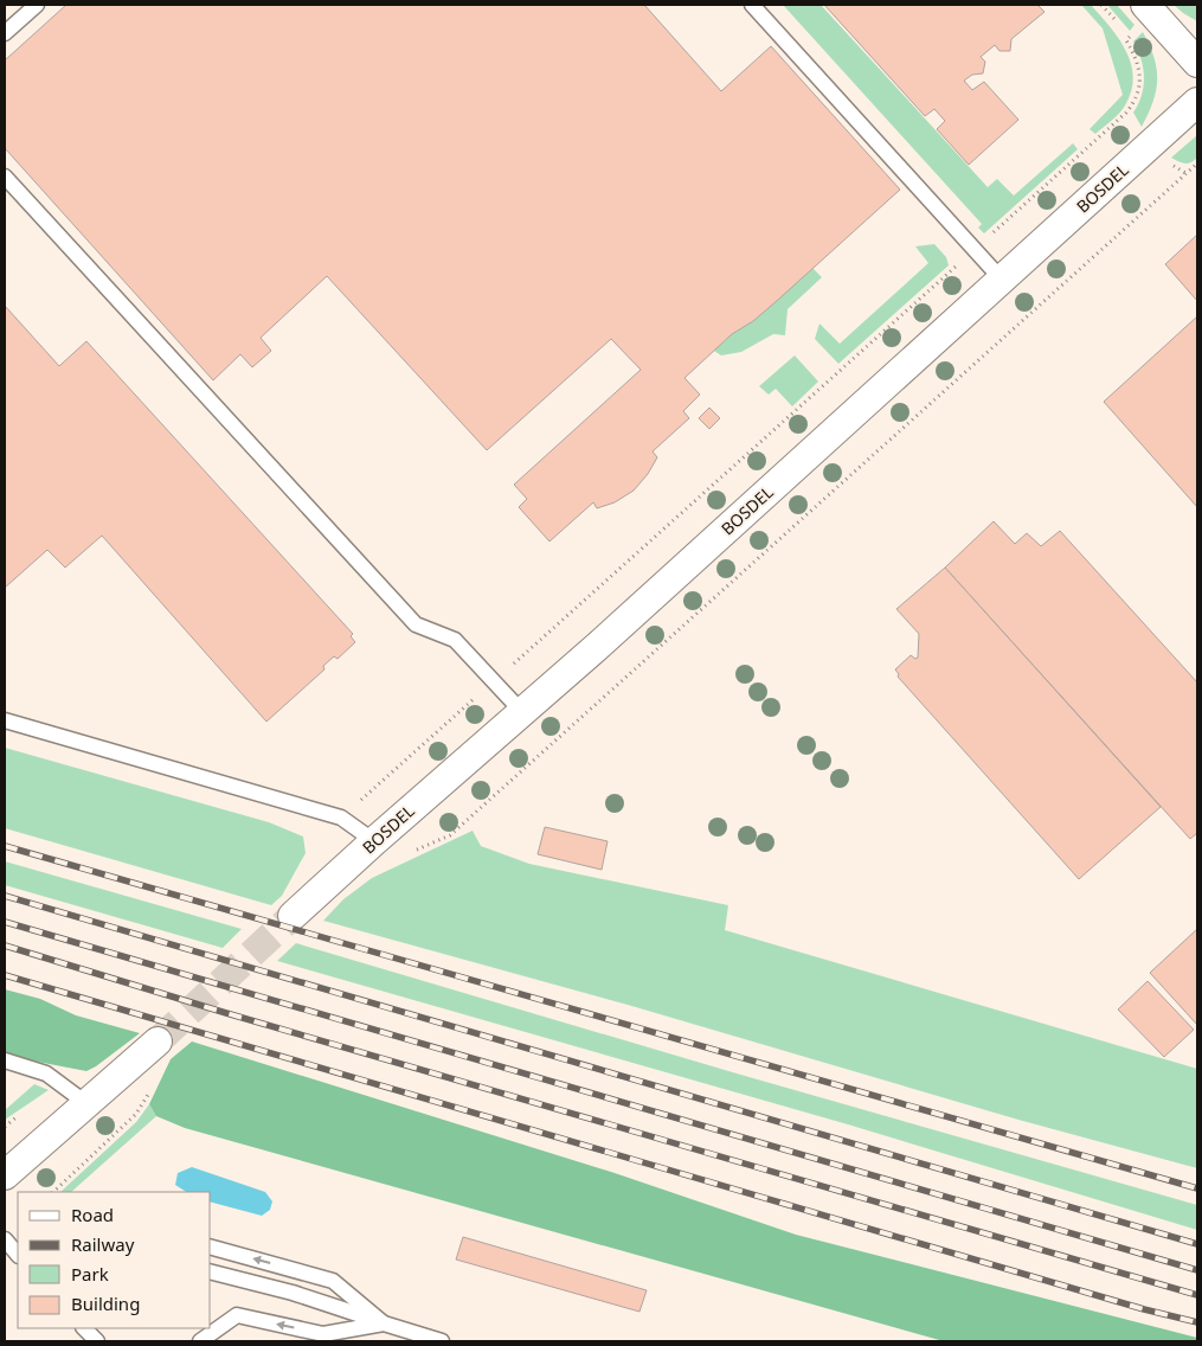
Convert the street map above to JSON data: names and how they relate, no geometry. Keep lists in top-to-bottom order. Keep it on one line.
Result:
{"streets":{"street":["BOSDEL"]},"legend":["Road","Railway","Park","Building"]}
